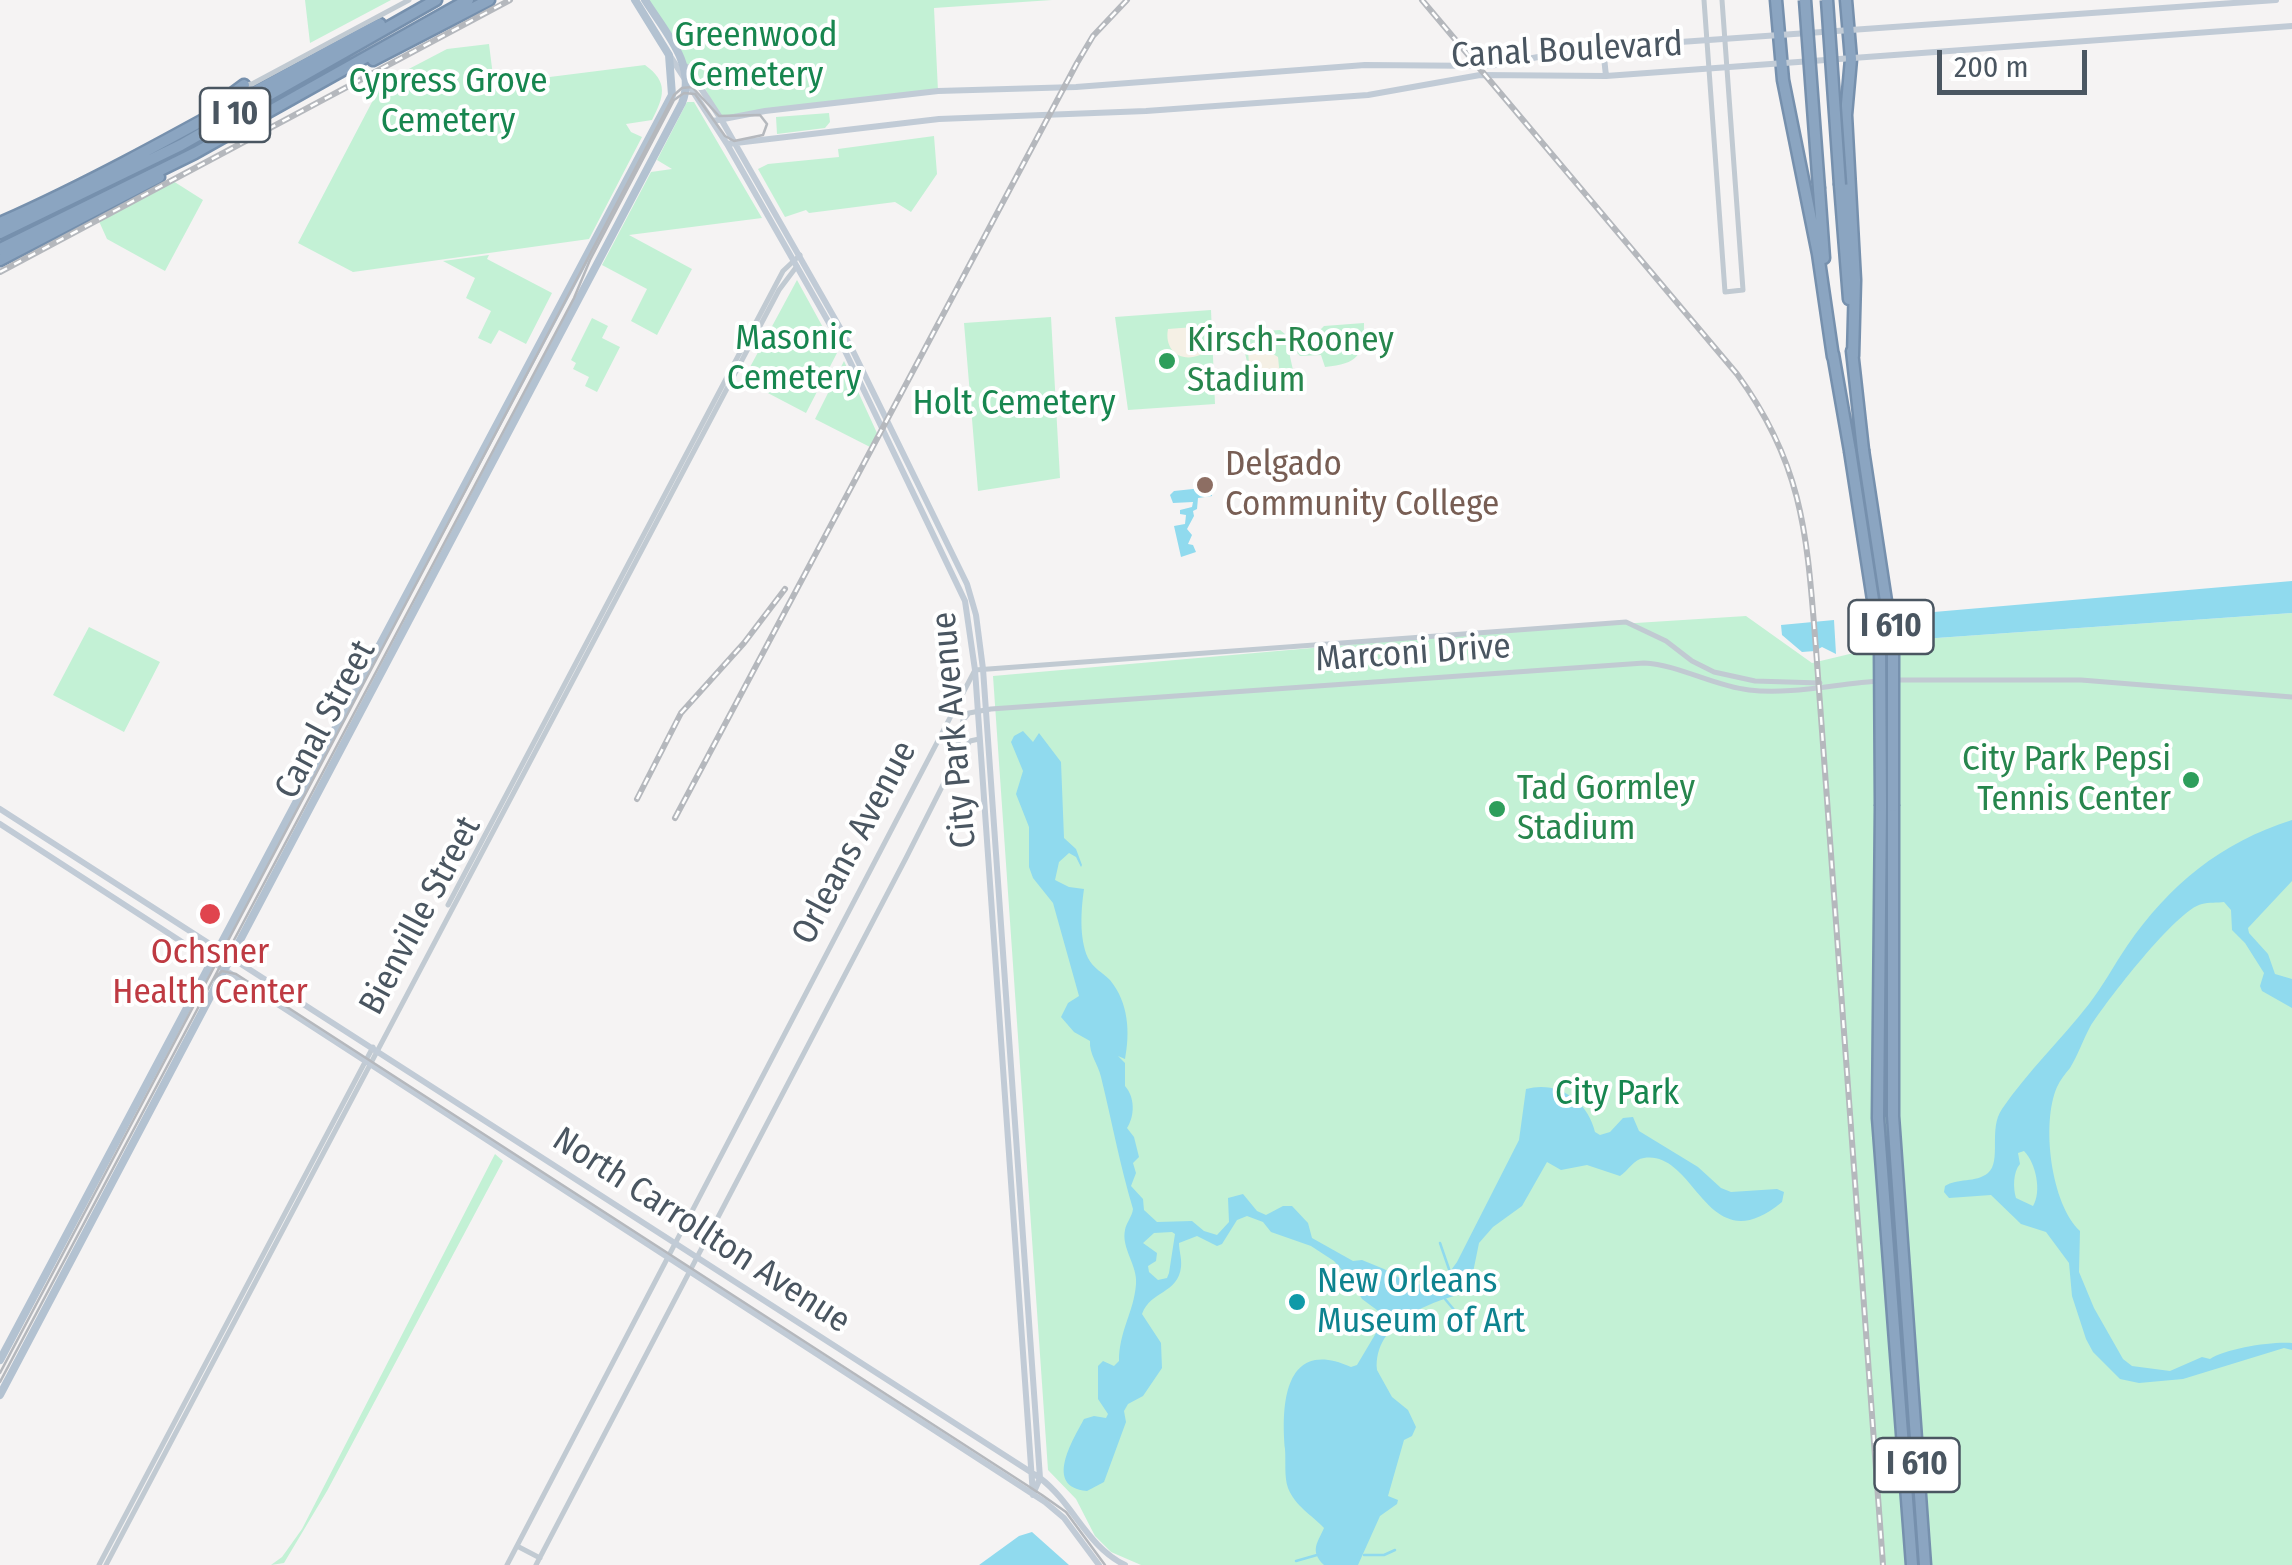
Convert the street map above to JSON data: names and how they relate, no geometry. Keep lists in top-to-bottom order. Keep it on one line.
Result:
{"streets":{"highway":["I 10","I 610"],"main road":["Canal Boulevard","Canal Street","City Park Avenue","North Carrollton Avenue"],"street":["Marconi Drive","Orleans Avenue","Bienville Street"]},"crossings":[["Canal Boulevard","City Park Avenue"],["Marconi Drive","City Park Avenue"],["Marconi Drive","Orleans Avenue"],["Canal Street","City Park Avenue"],["Canal Street","North Carrollton Avenue"],["City Park Avenue","Orleans Avenue"],["City Park Avenue","Bienville Street"],["City Park Avenue","North Carrollton Avenue"],["Orleans Avenue","North Carrollton Avenue"],["Bienville Street","North Carrollton Avenue"]],"parks":["Greenwood Cemetery","Cypress Grove Cemetery","Masonic Cemetery","Holt Cemetery","City Park"],"places":["Kirsch-Rooney Stadium","Delgado Community College","City Park Pepsi Tennis Center","Tad Gormley Stadium","Ochsner Health Center","New Orleans Museum of Art"],"scale_bar":"200 m"}
